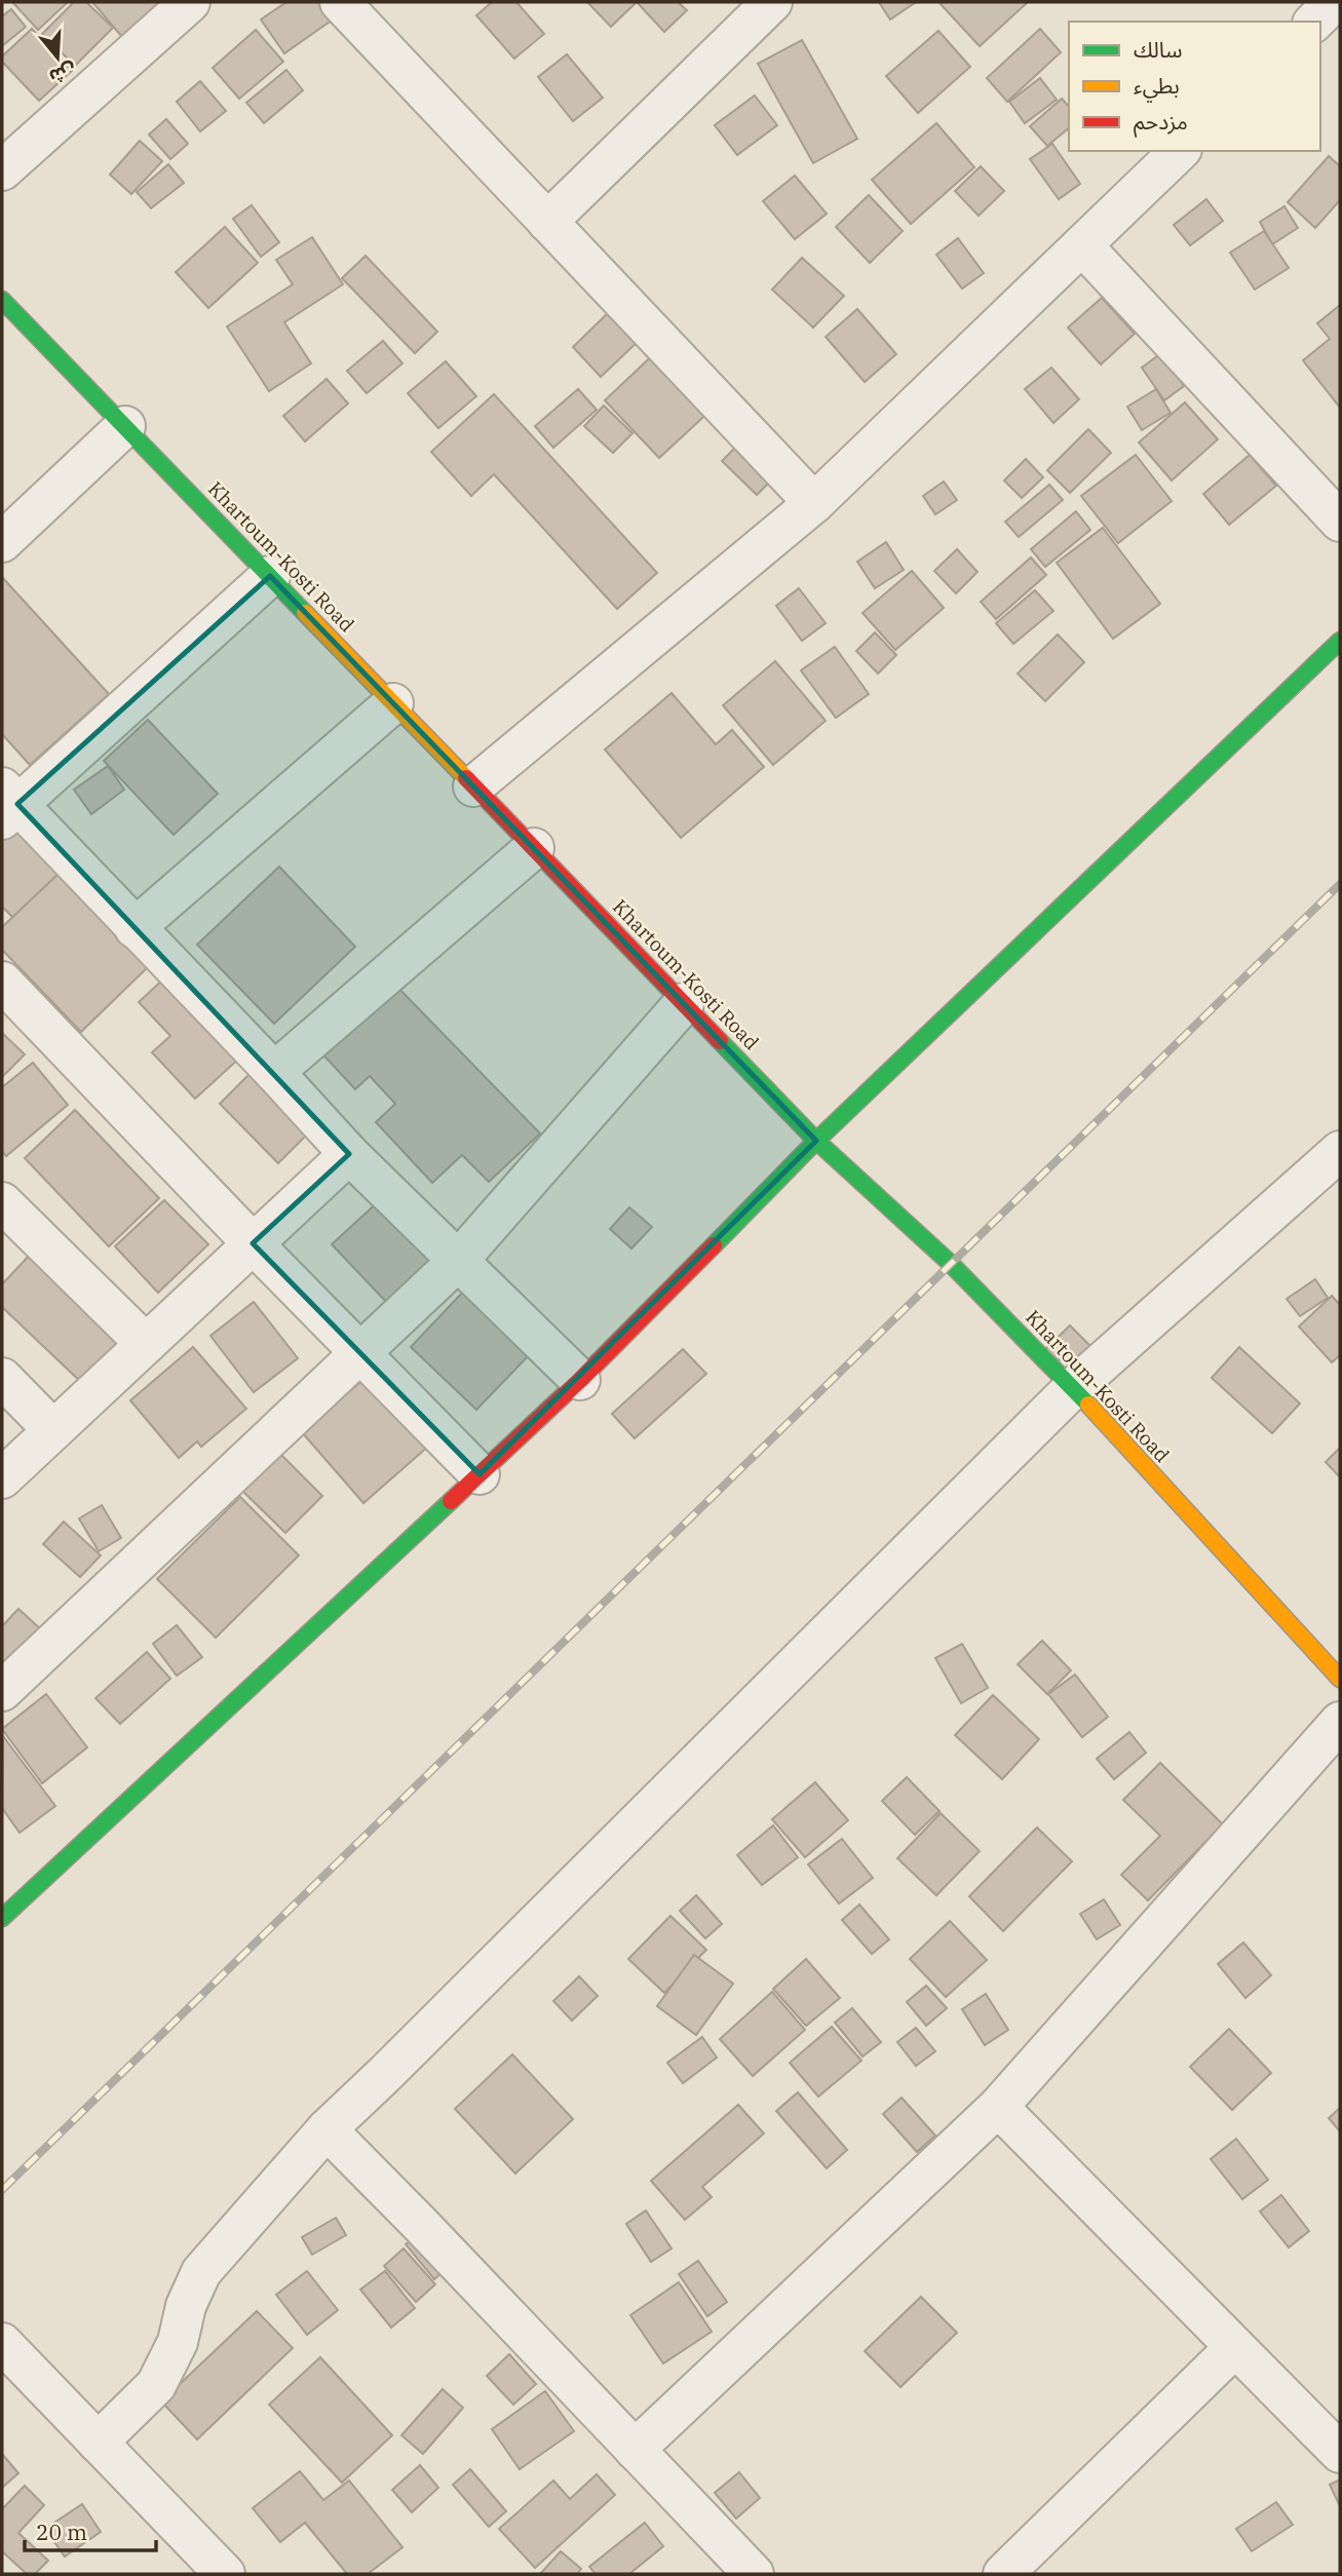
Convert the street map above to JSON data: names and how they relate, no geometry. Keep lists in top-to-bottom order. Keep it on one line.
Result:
{"streets":{"main road":["Khartoum-Kosti Road"]},"legend":["سالك","بطيء","مزدحم"],"scale_bar":"20 m","north":"bottom"}
